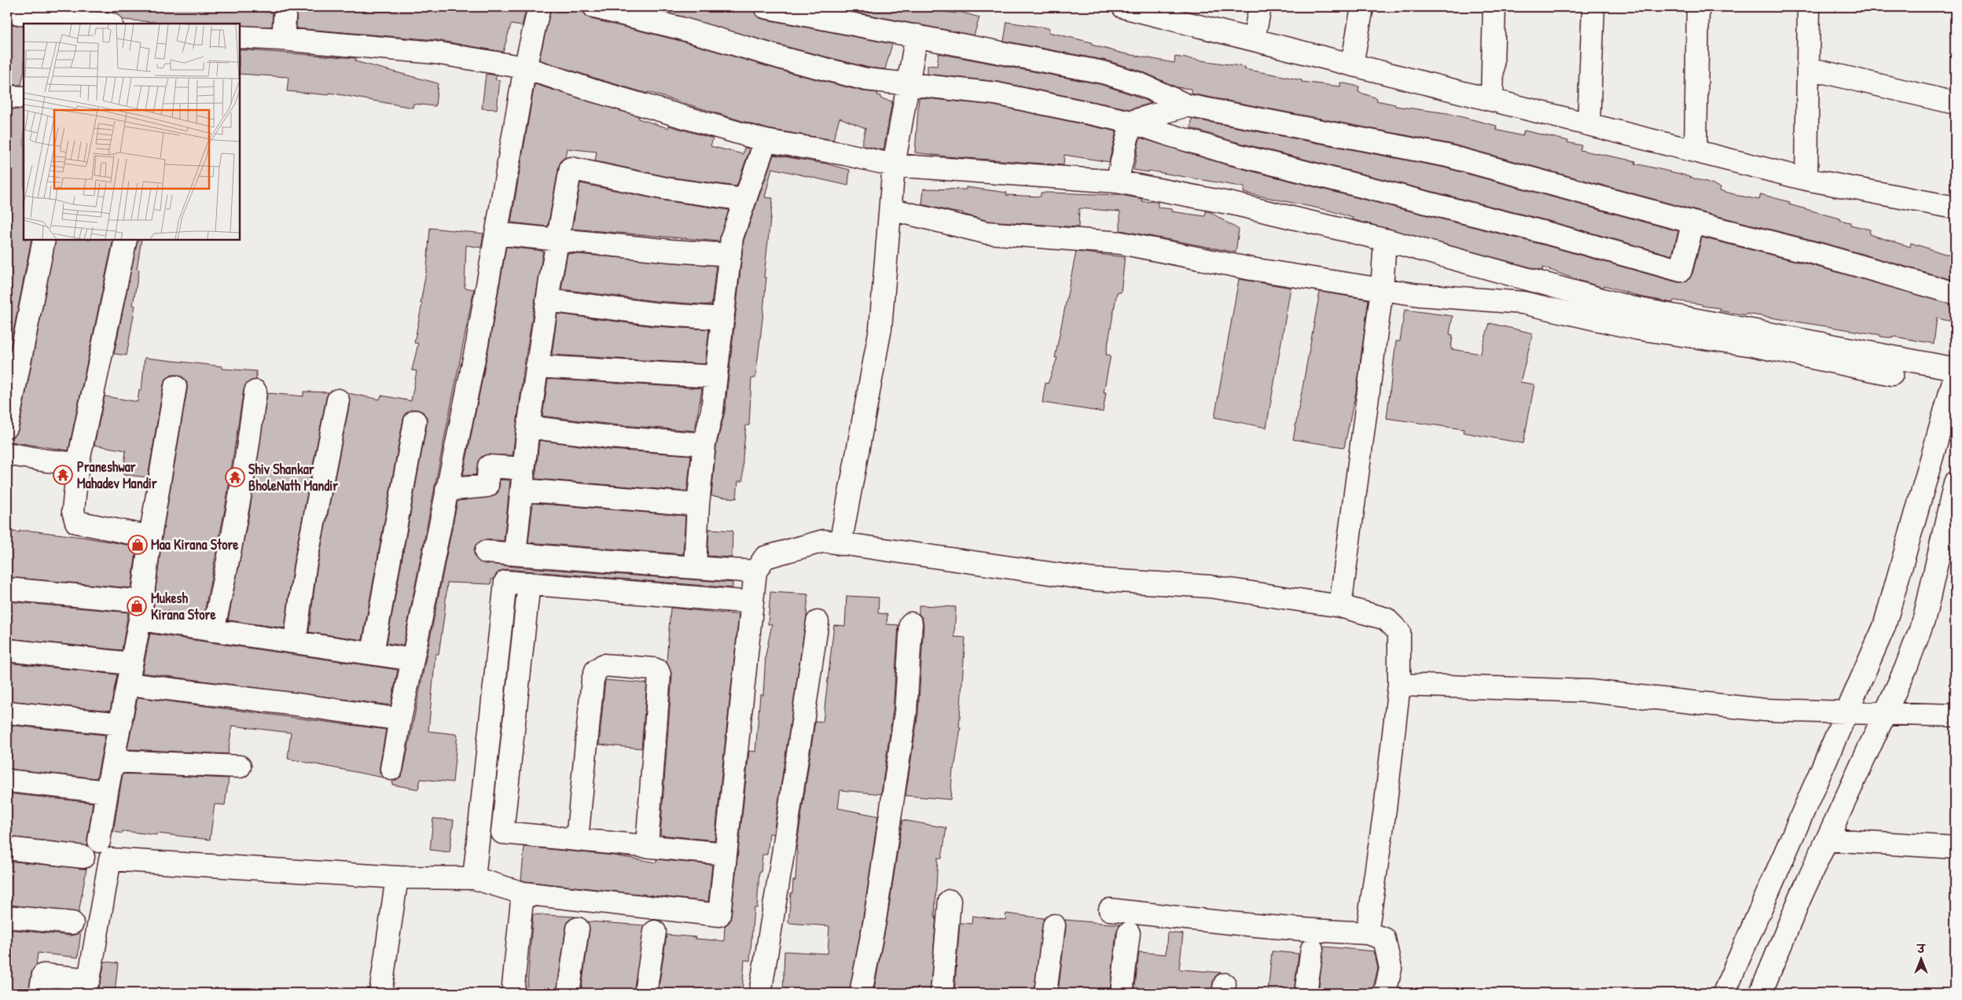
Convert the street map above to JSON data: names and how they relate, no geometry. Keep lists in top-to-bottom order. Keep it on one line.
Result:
{"places":{"temple":["Praneshwar Mahadev Mandir","Shiv Shankar BholeNath Mandir"],"shop":["Maa Kirana Store","Mukesh Kirana Store"]},"north":"top"}
